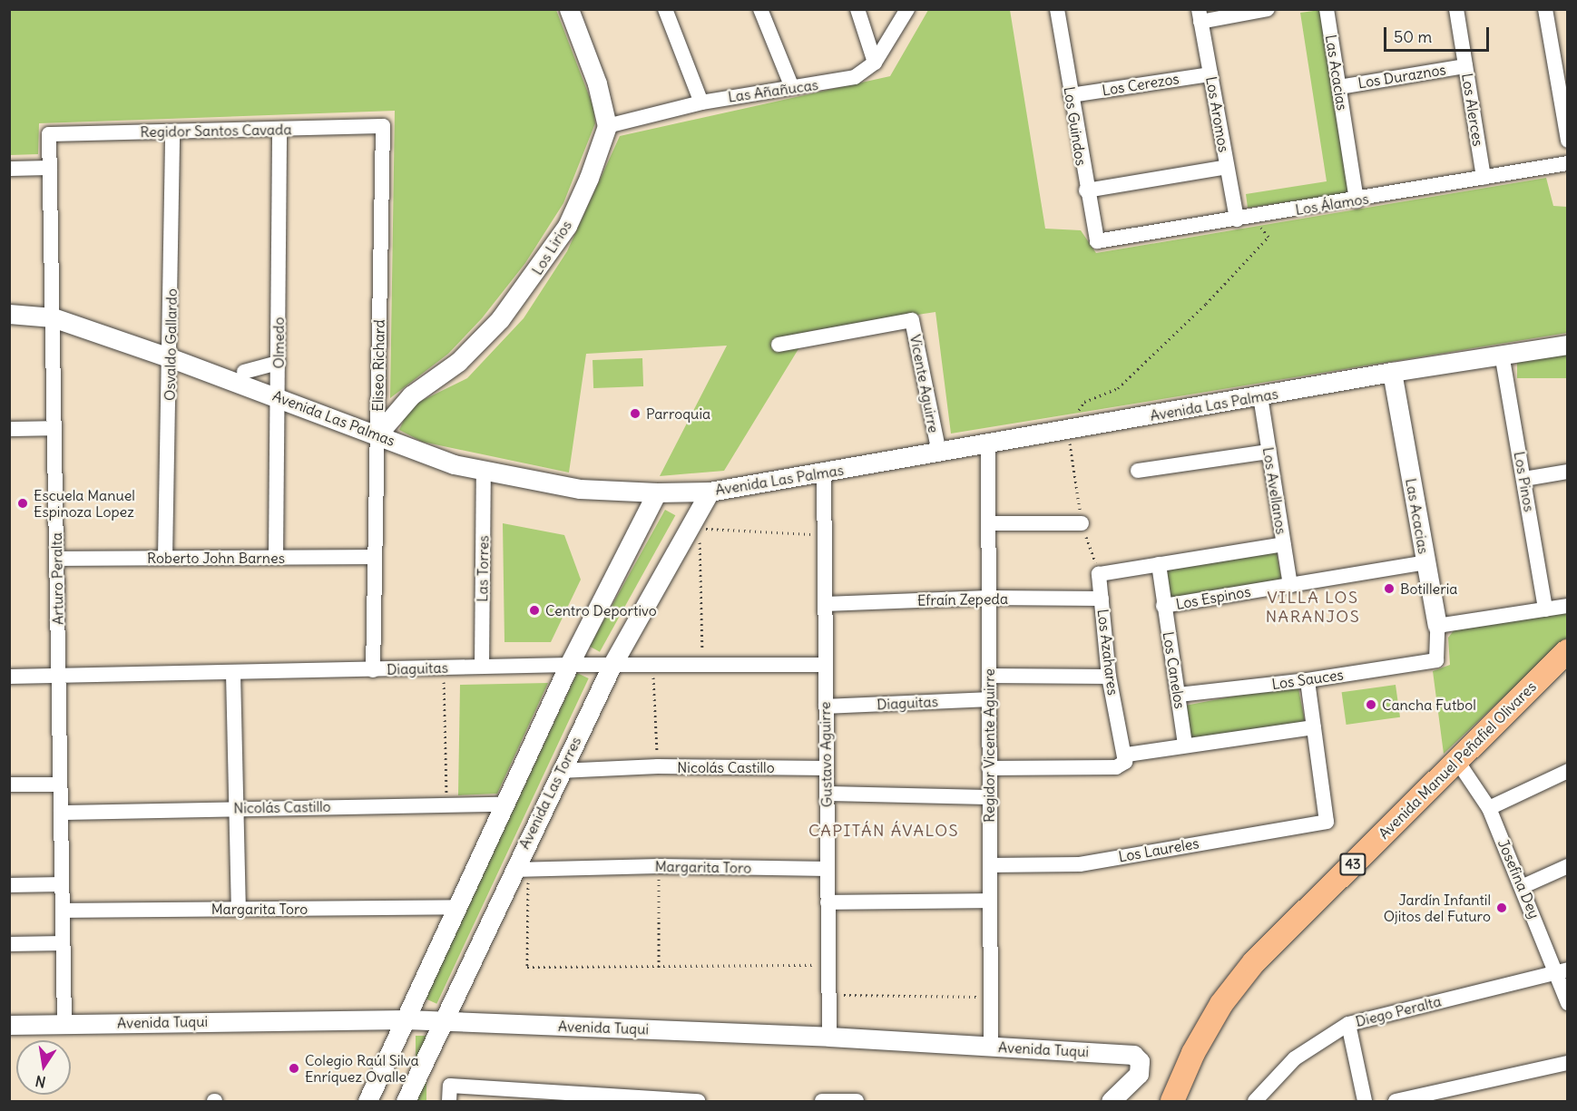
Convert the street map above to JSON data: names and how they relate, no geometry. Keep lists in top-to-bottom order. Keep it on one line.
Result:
{"streets":{"main road":["Avenida Manuel Peñafiel Olivares","43"],"street":["Las Acacias","Los Duraznos","Los Cerezos","Las Añañucas","Los Alerces","Los Aromos","Los Guindos","Regidor Santos Cavada","Los Álamos","Los Lirios","Olmedo","Osvaldo Gallardo","Eliseo Richard","Vicente Aguirre","Avenida Las Palmas","Los Pinos","Los Avellanos","Roberto John Barnes","Las Torres","Arturo Peralta","Los Espinos","Efraín Zepeda","Los Azahares","Diaguitas","Los Canelos","Los Sauces","Regidor Vicente Aguirre","Gustavo Aguirre","Nicolás Castillo","Avenida Las Torres","Los Laureles","Margarita Toro","Josefina Dey","Diego Peralta","Avenida Tuqui"]},"crossings":[["Las Acacias","Los Duraznos"],["Las Acacias","Los Álamos"],["Las Acacias","Avenida Las Palmas"],["Las Acacias","Los Espinos"],["Las Acacias","Los Sauces"],["Los Duraznos","Los Alerces"],["Los Cerezos","Los Aromos"],["Los Cerezos","Los Guindos"],["Las Añañucas","Los Lirios"],["Los Alerces","Los Álamos"],["Los Aromos","Los Álamos"],["Los Guindos","Los Álamos"],["Regidor Santos Cavada","Olmedo"],["Regidor Santos Cavada","Osvaldo Gallardo"],["Regidor Santos Cavada","Eliseo Richard"],["Regidor Santos Cavada","Arturo Peralta"],["Los Lirios","Eliseo Richard"],["Los Lirios","Avenida Las Palmas"],["Olmedo","Avenida Las Palmas"],["Olmedo","Roberto John Barnes"],["Osvaldo Gallardo","Avenida Las Palmas"],["Osvaldo Gallardo","Roberto John Barnes"],["Eliseo Richard","Avenida Las Palmas"],["Eliseo Richard","Roberto John Barnes"],["Eliseo Richard","Diaguitas"],["Vicente Aguirre","Avenida Las Palmas"],["Avenida Las Palmas","Los Pinos"],["Avenida Las Palmas","Los Avellanos"],["Avenida Las Palmas","Las Torres"],["Avenida Las Palmas","Arturo Peralta"],["Avenida Las Palmas","Regidor Vicente Aguirre"],["Avenida Las Palmas","Gustavo Aguirre"],["Avenida Las Palmas","Avenida Las Torres"],["Los Avellanos","Los Espinos"],["Roberto John Barnes","Arturo Peralta"],["Las Torres","Diaguitas"],["Arturo Peralta","Diaguitas"],["Arturo Peralta","Nicolás Castillo"],["Arturo Peralta","Margarita Toro"],["Arturo Peralta","Avenida Tuqui"],["Los Espinos","Los Canelos"],["Efraín Zepeda","Los Azahares"],["Efraín Zepeda","Regidor Vicente Aguirre"],["Efraín Zepeda","Gustavo Aguirre"],["Diaguitas","Regidor Vicente Aguirre"],["Diaguitas","Gustavo Aguirre"],["Diaguitas","Avenida Las Torres"],["Los Canelos","Los Sauces"],["Regidor Vicente Aguirre","Los Laureles"],["Regidor Vicente Aguirre","Avenida Tuqui"],["Gustavo Aguirre","Nicolás Castillo"],["Gustavo Aguirre","Margarita Toro"],["Gustavo Aguirre","Avenida Tuqui"],["Avenida Manuel Peñafiel Olivares","Josefina Dey"],["Nicolás Castillo","Avenida Las Torres"],["Avenida Las Torres","Margarita Toro"],["Avenida Las Torres","Avenida Tuqui"],["Josefina Dey","Diego Peralta"]],"districts":["VILLA LOS NARANJOS","CAPITÁN ÁVALOS"],"places":["Parroquia","Escuela Manuel Espinoza Lopez","Botilleria","Centro Deportivo","Cancha Futbol","Jardín Infantil Ojitos del Futuro","Colegio Raúl Silva Enríquez Ovalle"],"scale_bar":"50 m","north":"bottom"}
